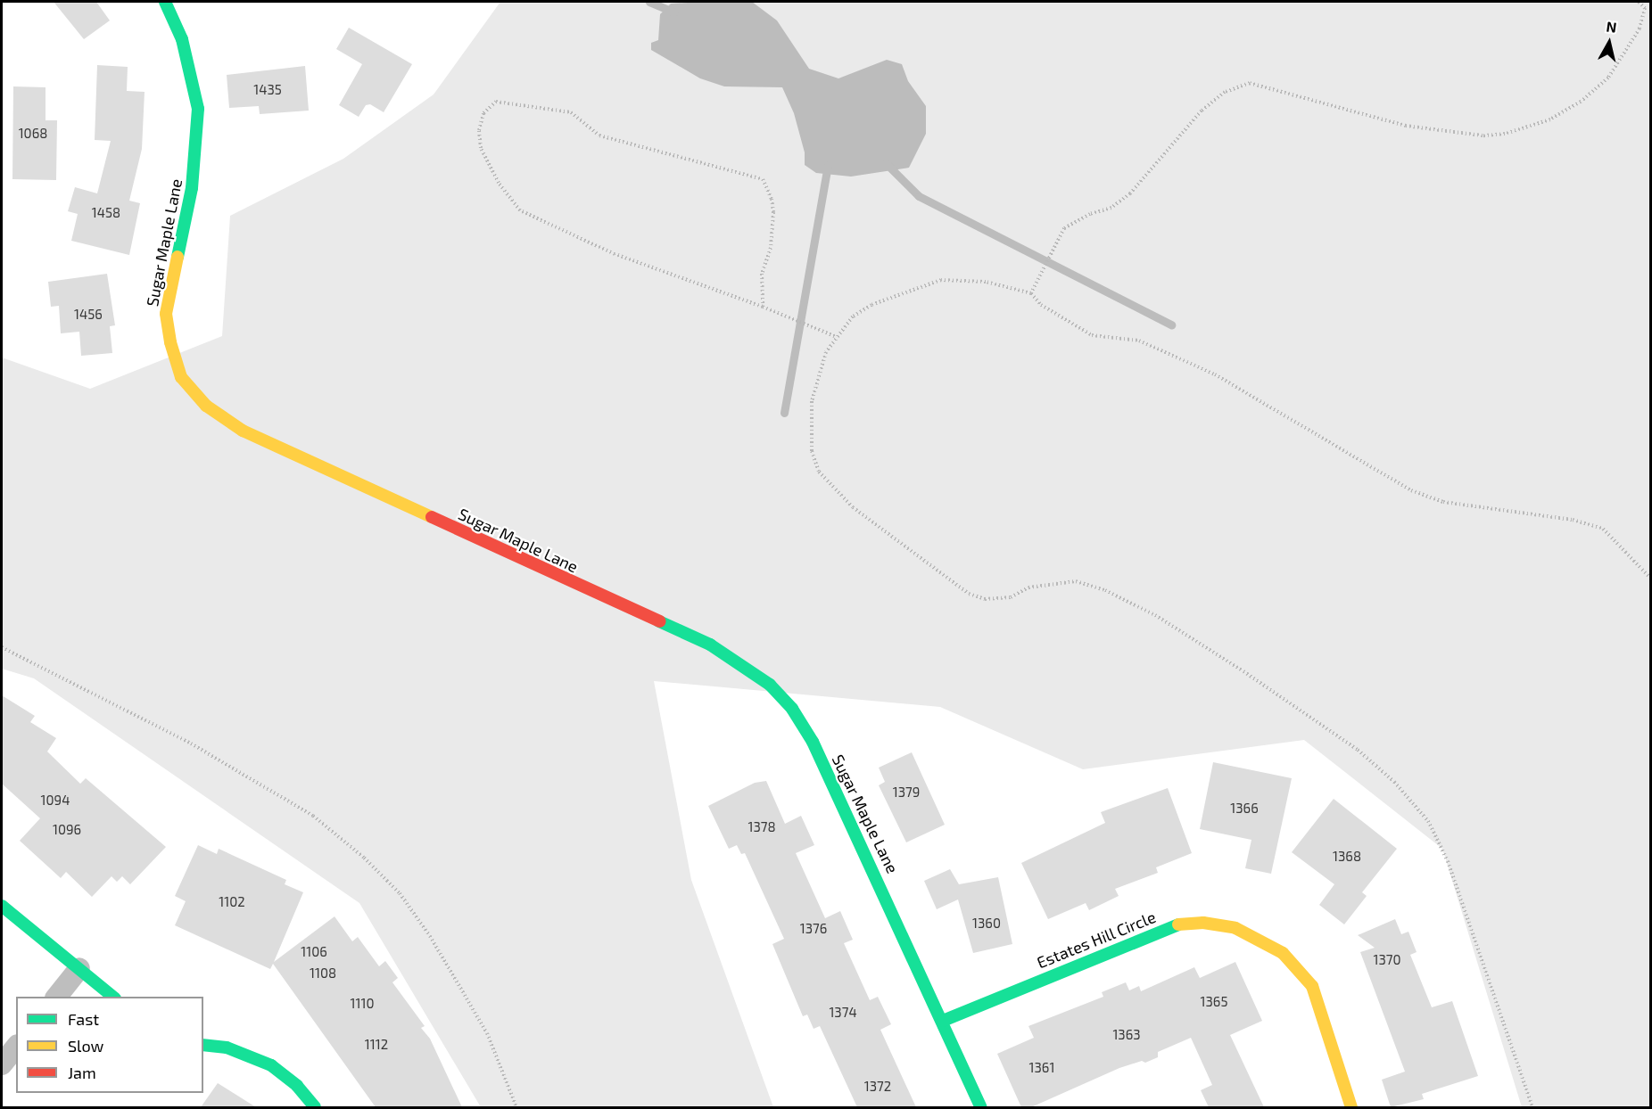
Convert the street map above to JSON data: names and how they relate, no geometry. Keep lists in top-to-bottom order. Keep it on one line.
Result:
{"streets":{"street":["Sugar Maple Lane","Estates Hill Circle"]},"crossings":[["Sugar Maple Lane","Estates Hill Circle"]],"house_numbers":["1435","1068","1458","1456","1379","1094","1366","1378","1096","1368","1102","1360","1376","1106","1370","1108","1365","1110","1374","1363","1112","1361","1372"],"legend":["Fast","Slow","Jam"],"north":"top"}
